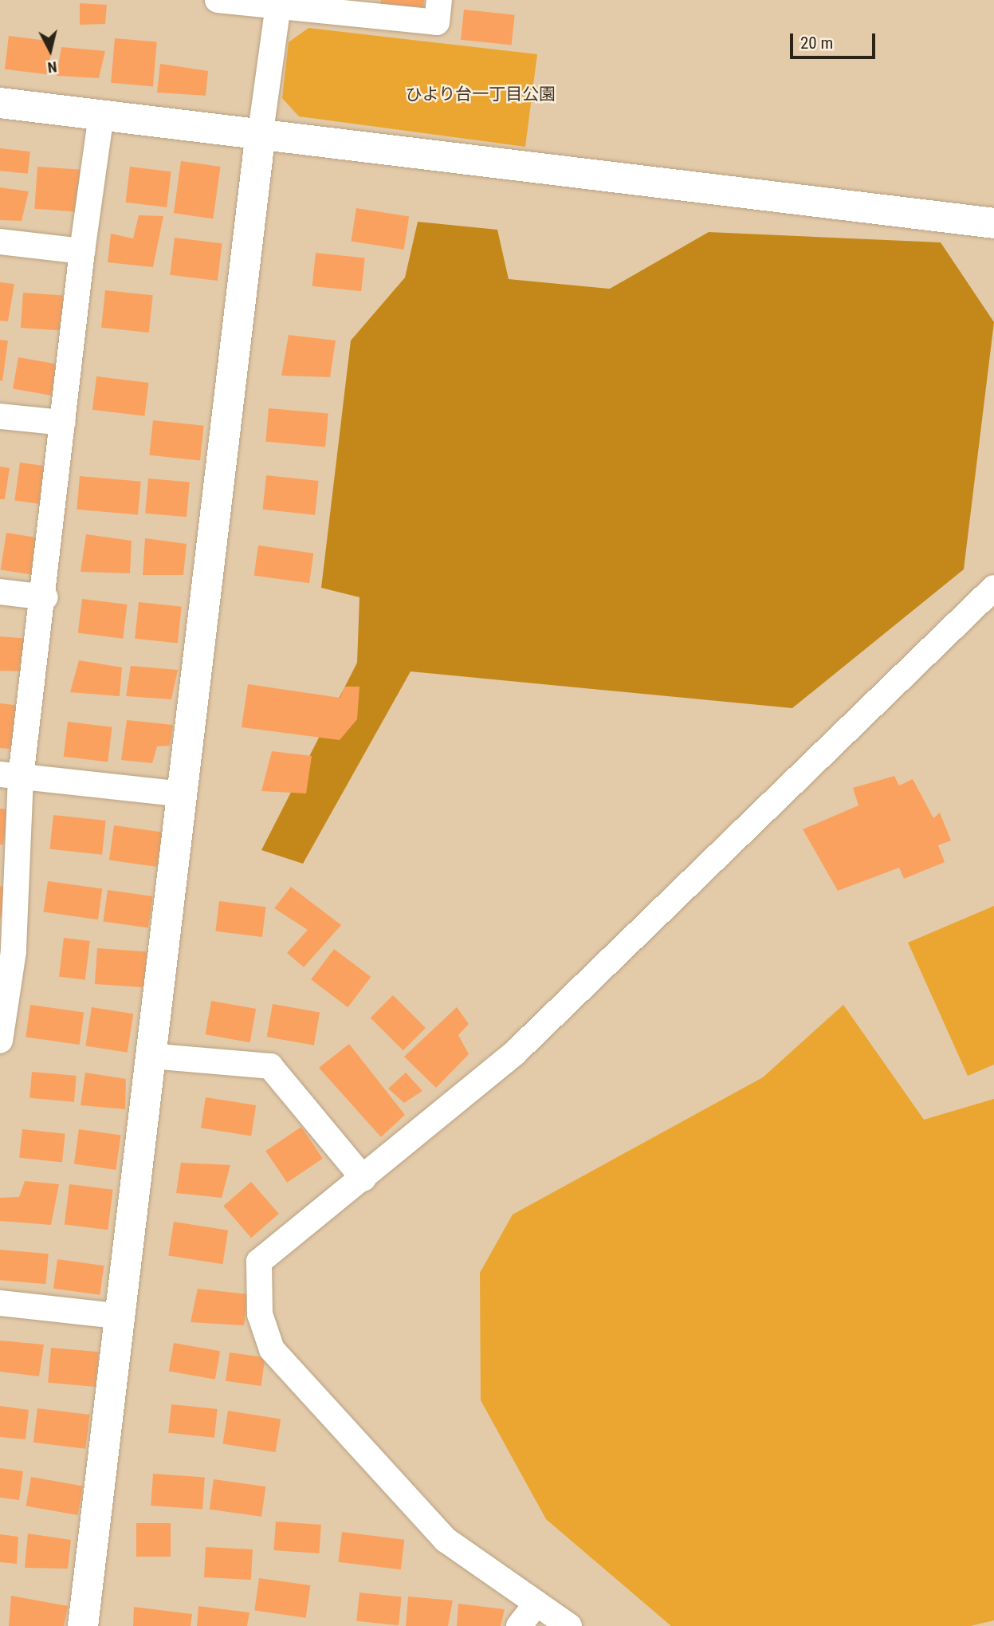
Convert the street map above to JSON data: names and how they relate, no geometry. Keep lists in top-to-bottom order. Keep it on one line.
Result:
{"parks":["ひより台一丁目公園"],"scale_bar":"20 m","north":"bottom"}
